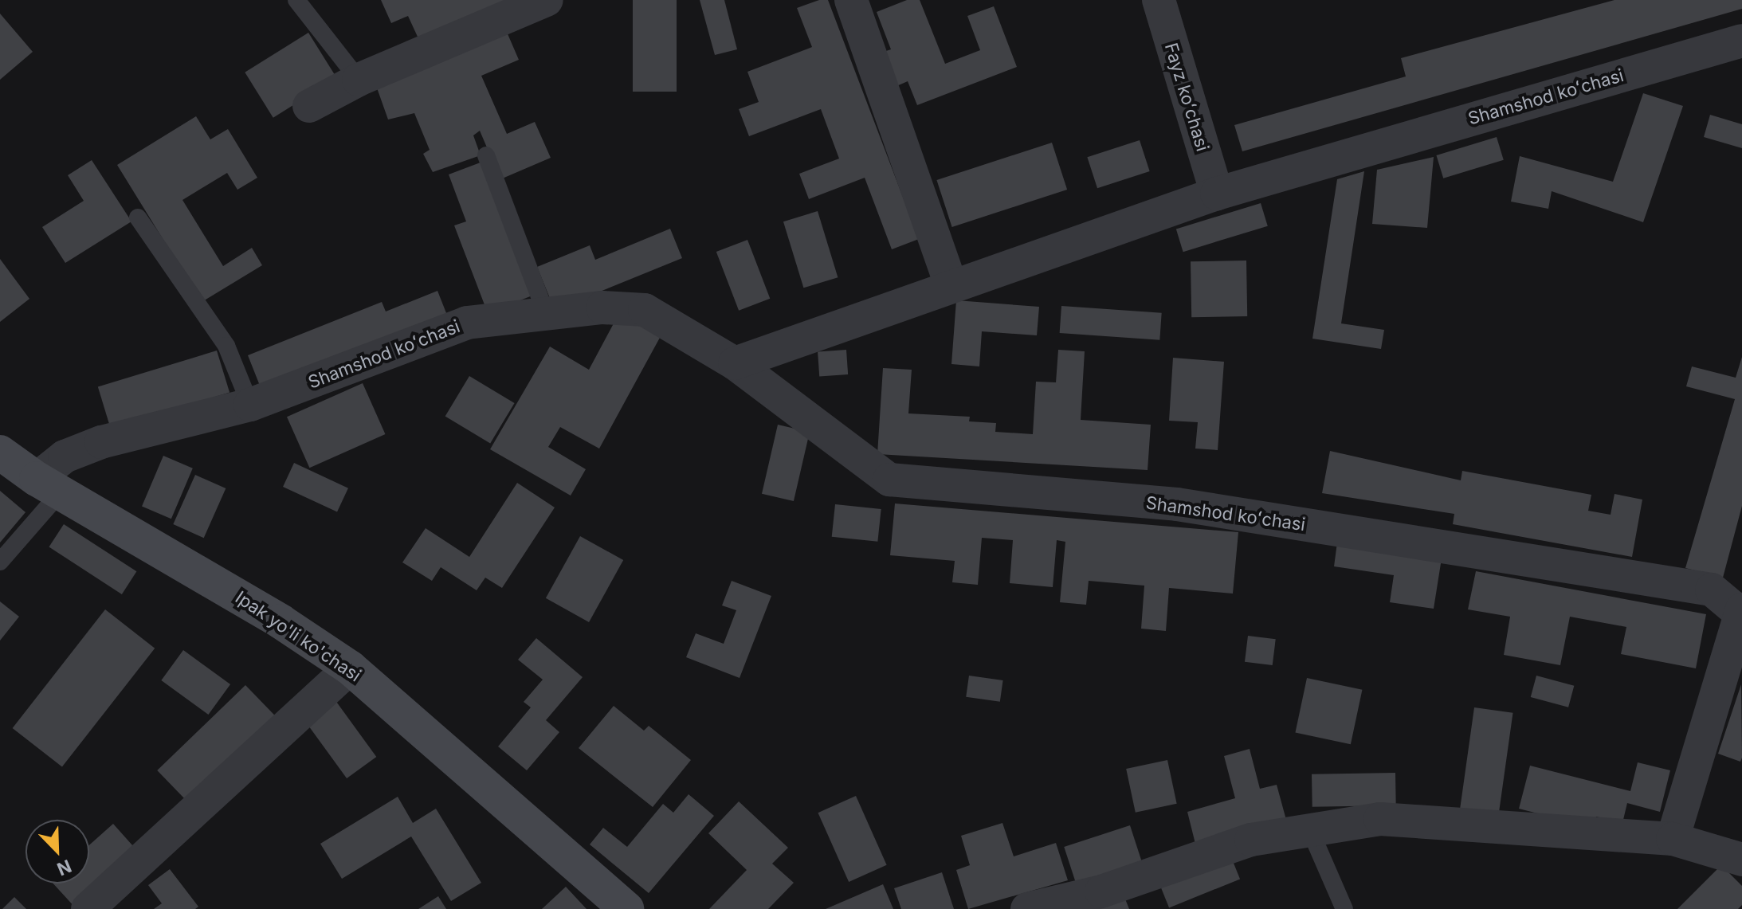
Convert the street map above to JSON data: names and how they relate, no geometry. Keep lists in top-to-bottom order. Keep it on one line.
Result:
{"streets":{"main road":["Ipak yo'li ko'chasi"],"street":["Fayz koʻchasi","Shamshod koʻchasi"]},"crossings":[["Fayz koʻchasi","Shamshod koʻchasi"],["Shamshod koʻchasi","Ipak yo'li ko'chasi"]],"north":"bottom right"}
